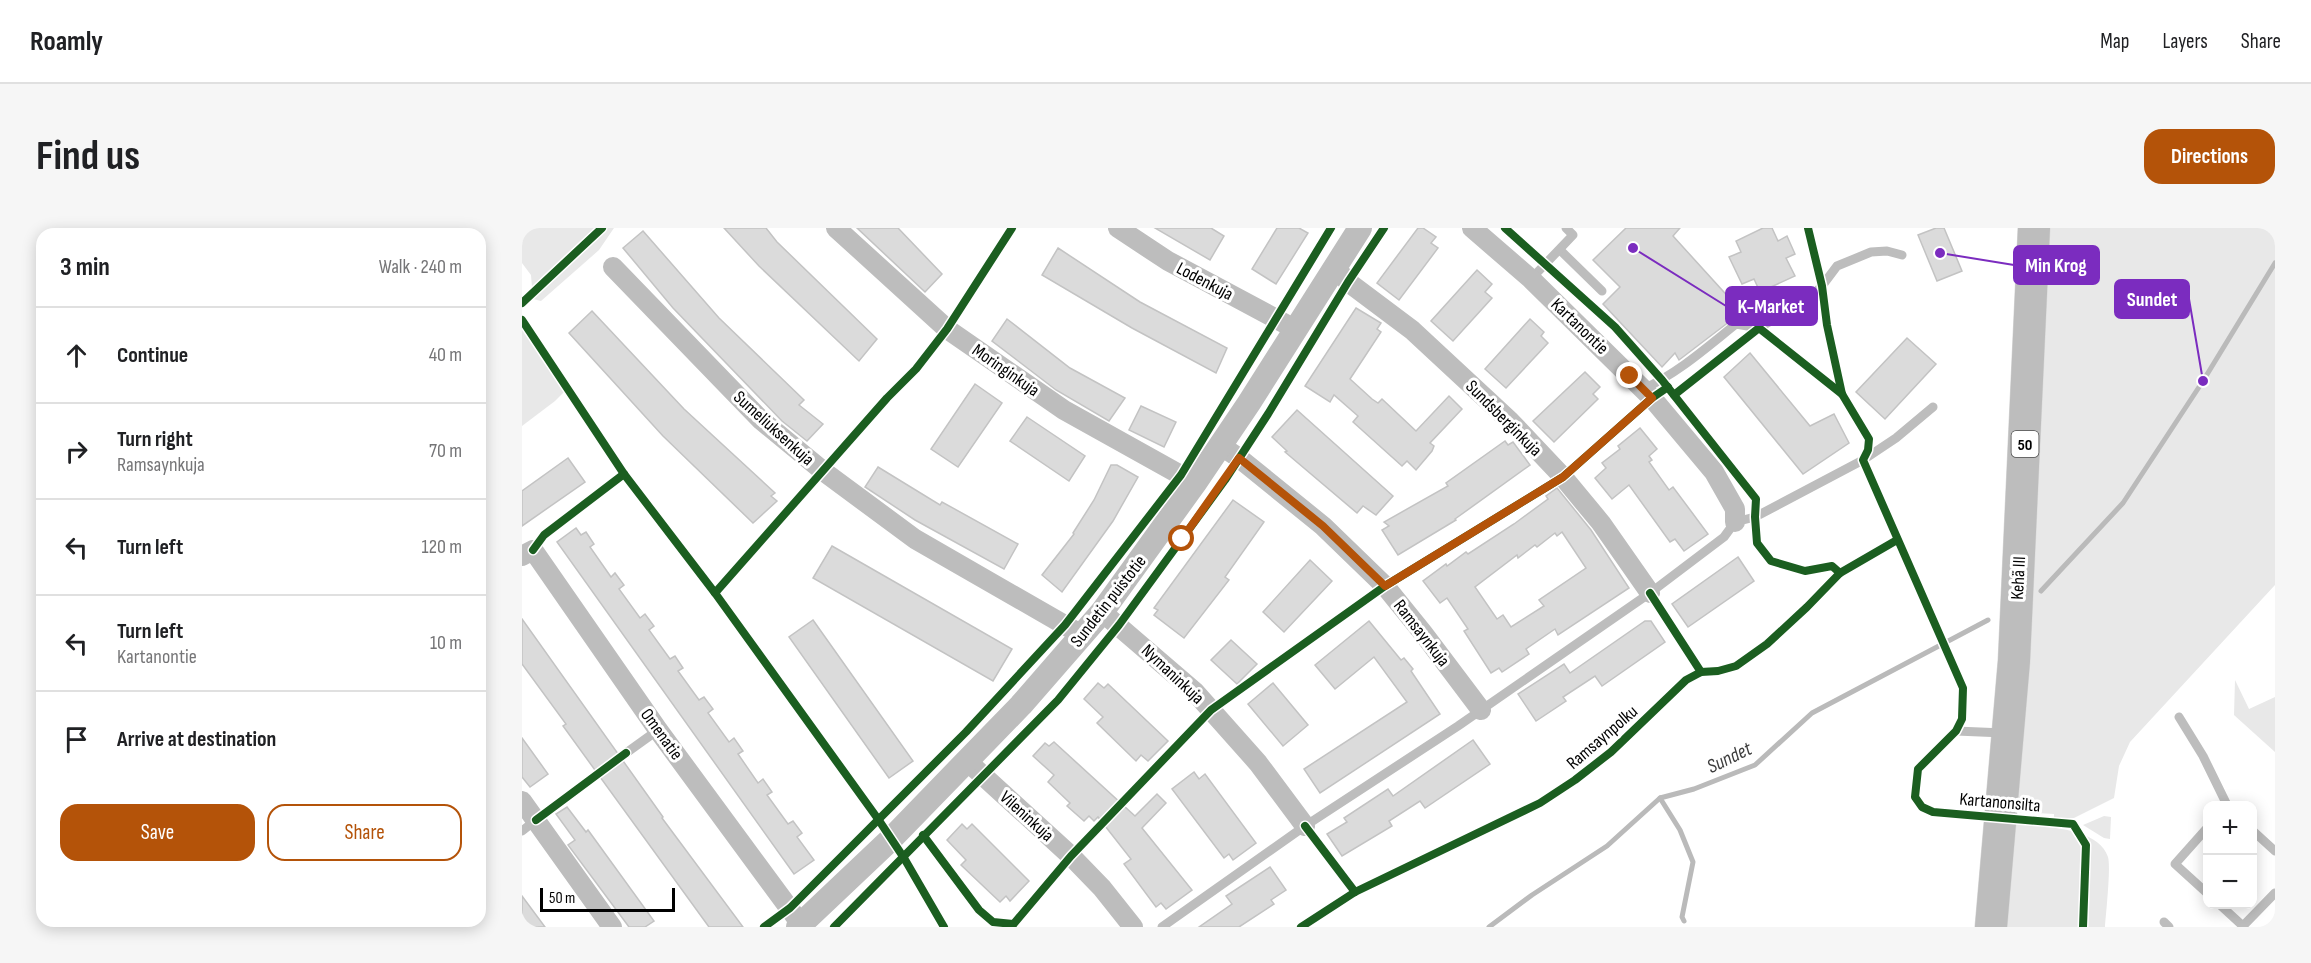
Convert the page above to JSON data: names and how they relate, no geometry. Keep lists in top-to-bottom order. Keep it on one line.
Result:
{"streets":{"highway":["50","Kehä III"],"street":["Lodenkuja","Kartanontie","Moringinkuja","Sundsberginkuja","Sumeliuksenkuja","Sundetin puistotie","Ramsaynkuja","Nymaninkuja","Omenatie","Vileninkuja"],"cycle path":["Ramsaynpolku","Kartanonsilta"]},"crossings":[["Lodenkuja","Sundetin puistotie"],["Moringinkuja","Sundetin puistotie"],["Sundsberginkuja","Sundetin puistotie"],["Sumeliuksenkuja","Sundetin puistotie"],["Sundetin puistotie","Ramsaynkuja"],["Sundetin puistotie","Nymaninkuja"],["Sundetin puistotie","Omenatie"],["Sundetin puistotie","Vileninkuja"]],"water":["Sundet"],"places":["K-Market","Min Krog","Sundet"],"scale_bar":"50 m","page":{"header":"Roamly","nav":["Map","Layers","Share"],"buttons":["Directions",["Save","Share"]],"title":"Find us","heading":["3 min","Walk · 240 m"],"list":[["Continue","40 m"],["Turn right","Ramsaynkuja","70 m"],["Turn left","120 m"],["Turn left","Kartanontie","10 m"],"Arrive at destination"],"map_buttons":["+","−"],"scale":"50 m"}}
